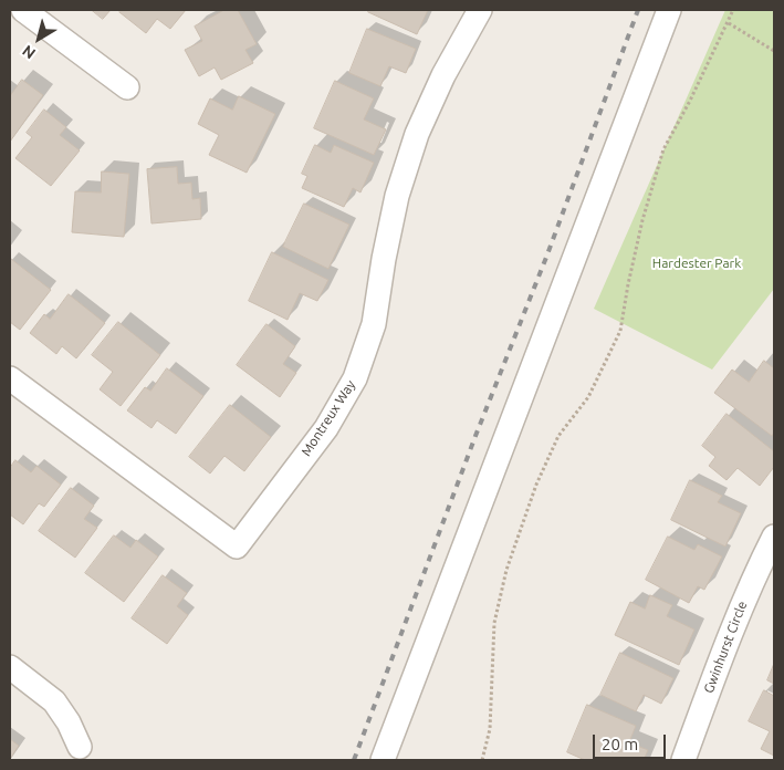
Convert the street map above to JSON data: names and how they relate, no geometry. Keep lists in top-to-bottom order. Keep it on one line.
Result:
{"streets":{"street":["Montreux Way","Gwinhurst Circle"]},"parks":["Hardester Park"],"scale_bar":"20 m","north":"bottom left"}
